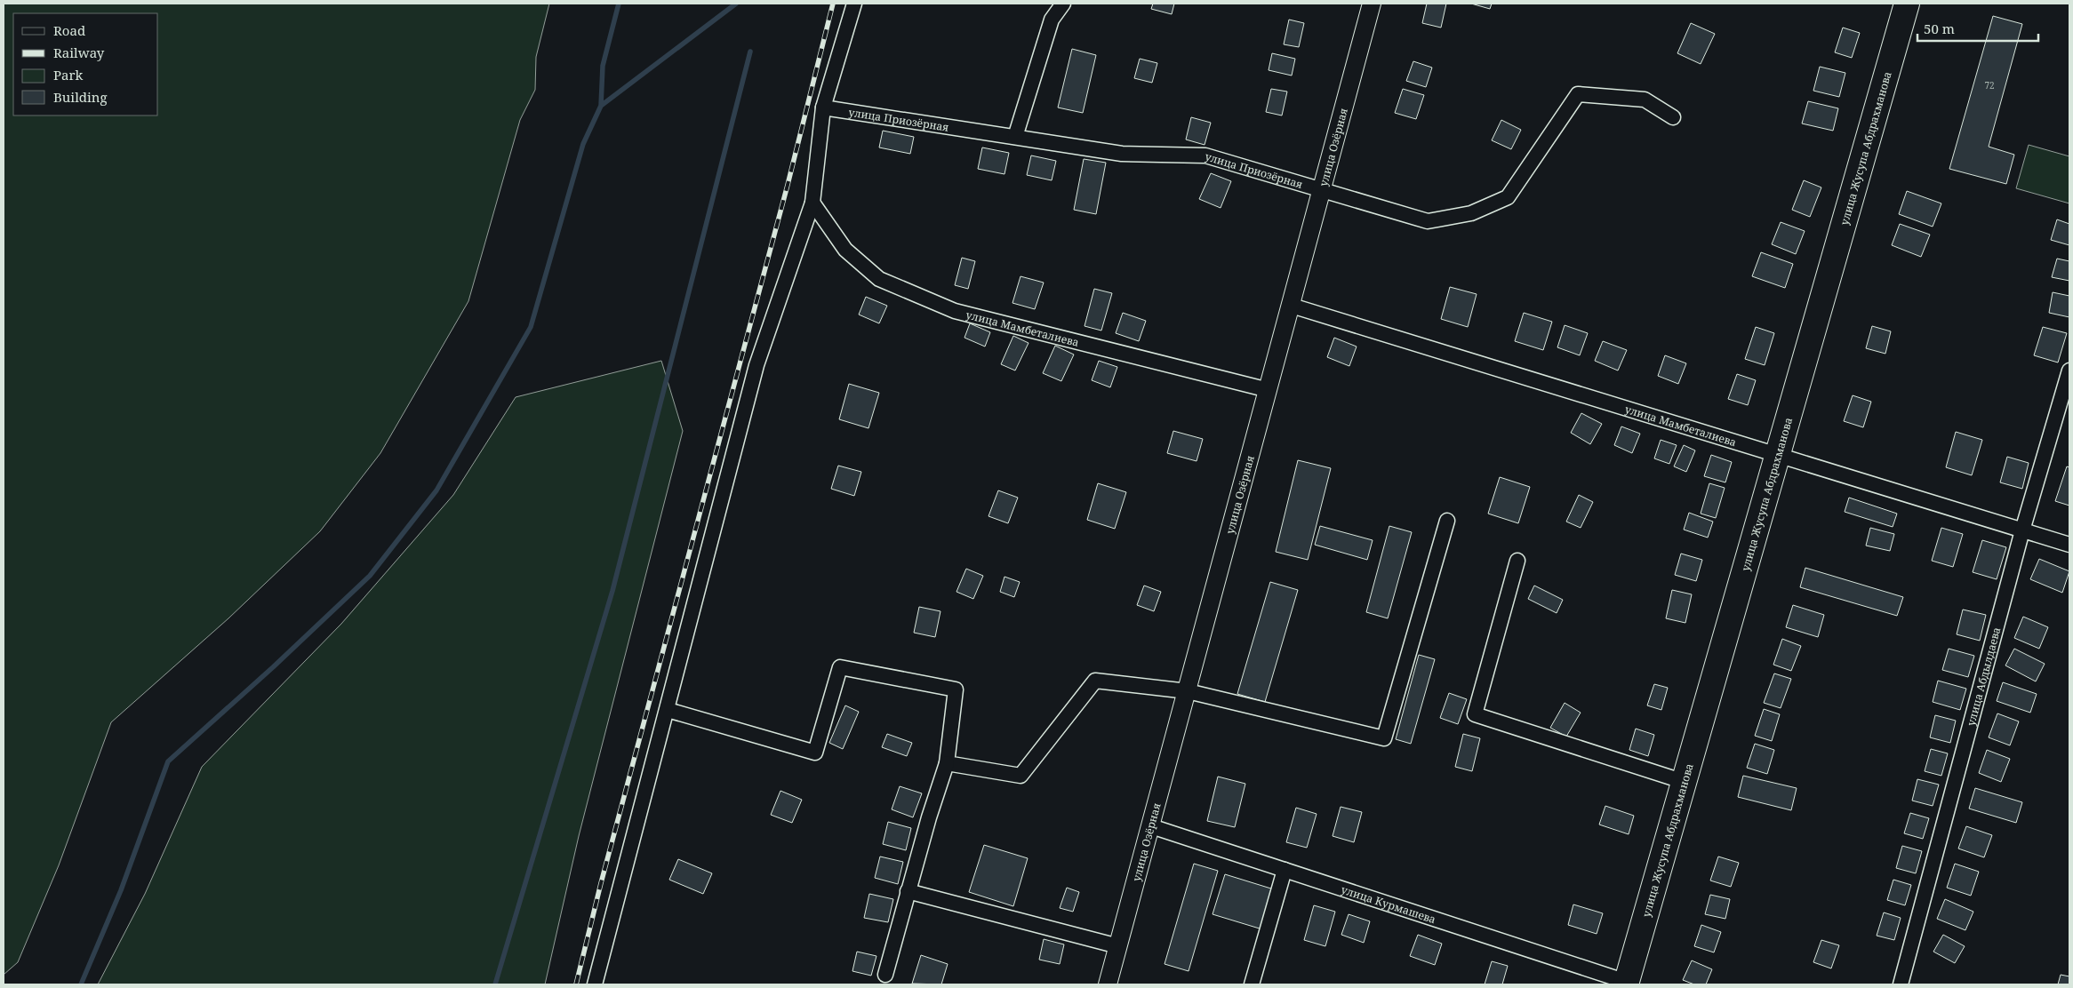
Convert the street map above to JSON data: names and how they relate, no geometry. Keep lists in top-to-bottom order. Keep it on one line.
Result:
{"streets":{"highway":["улица Жусупа Абдрахманова"],"street":["улица Приозёрная","улица Озёрная","улица Мамбеталиева","улица Абдылдаева","улица Курмашева"]},"crossings":[["улица Приозёрная","улица Озёрная"],["улица Озёрная","улица Мамбеталиева"],["улица Озёрная","улица Курмашева"],["улица Жусупа Абдрахманова","улица Мамбеталиева"],["улица Жусупа Абдрахманова","улица Курмашева"],["улица Мамбеталиева","улица Абдылдаева"]],"house_numbers":["72"],"legend":["Road","Railway","Park","Building"],"scale_bar":"50 m"}
